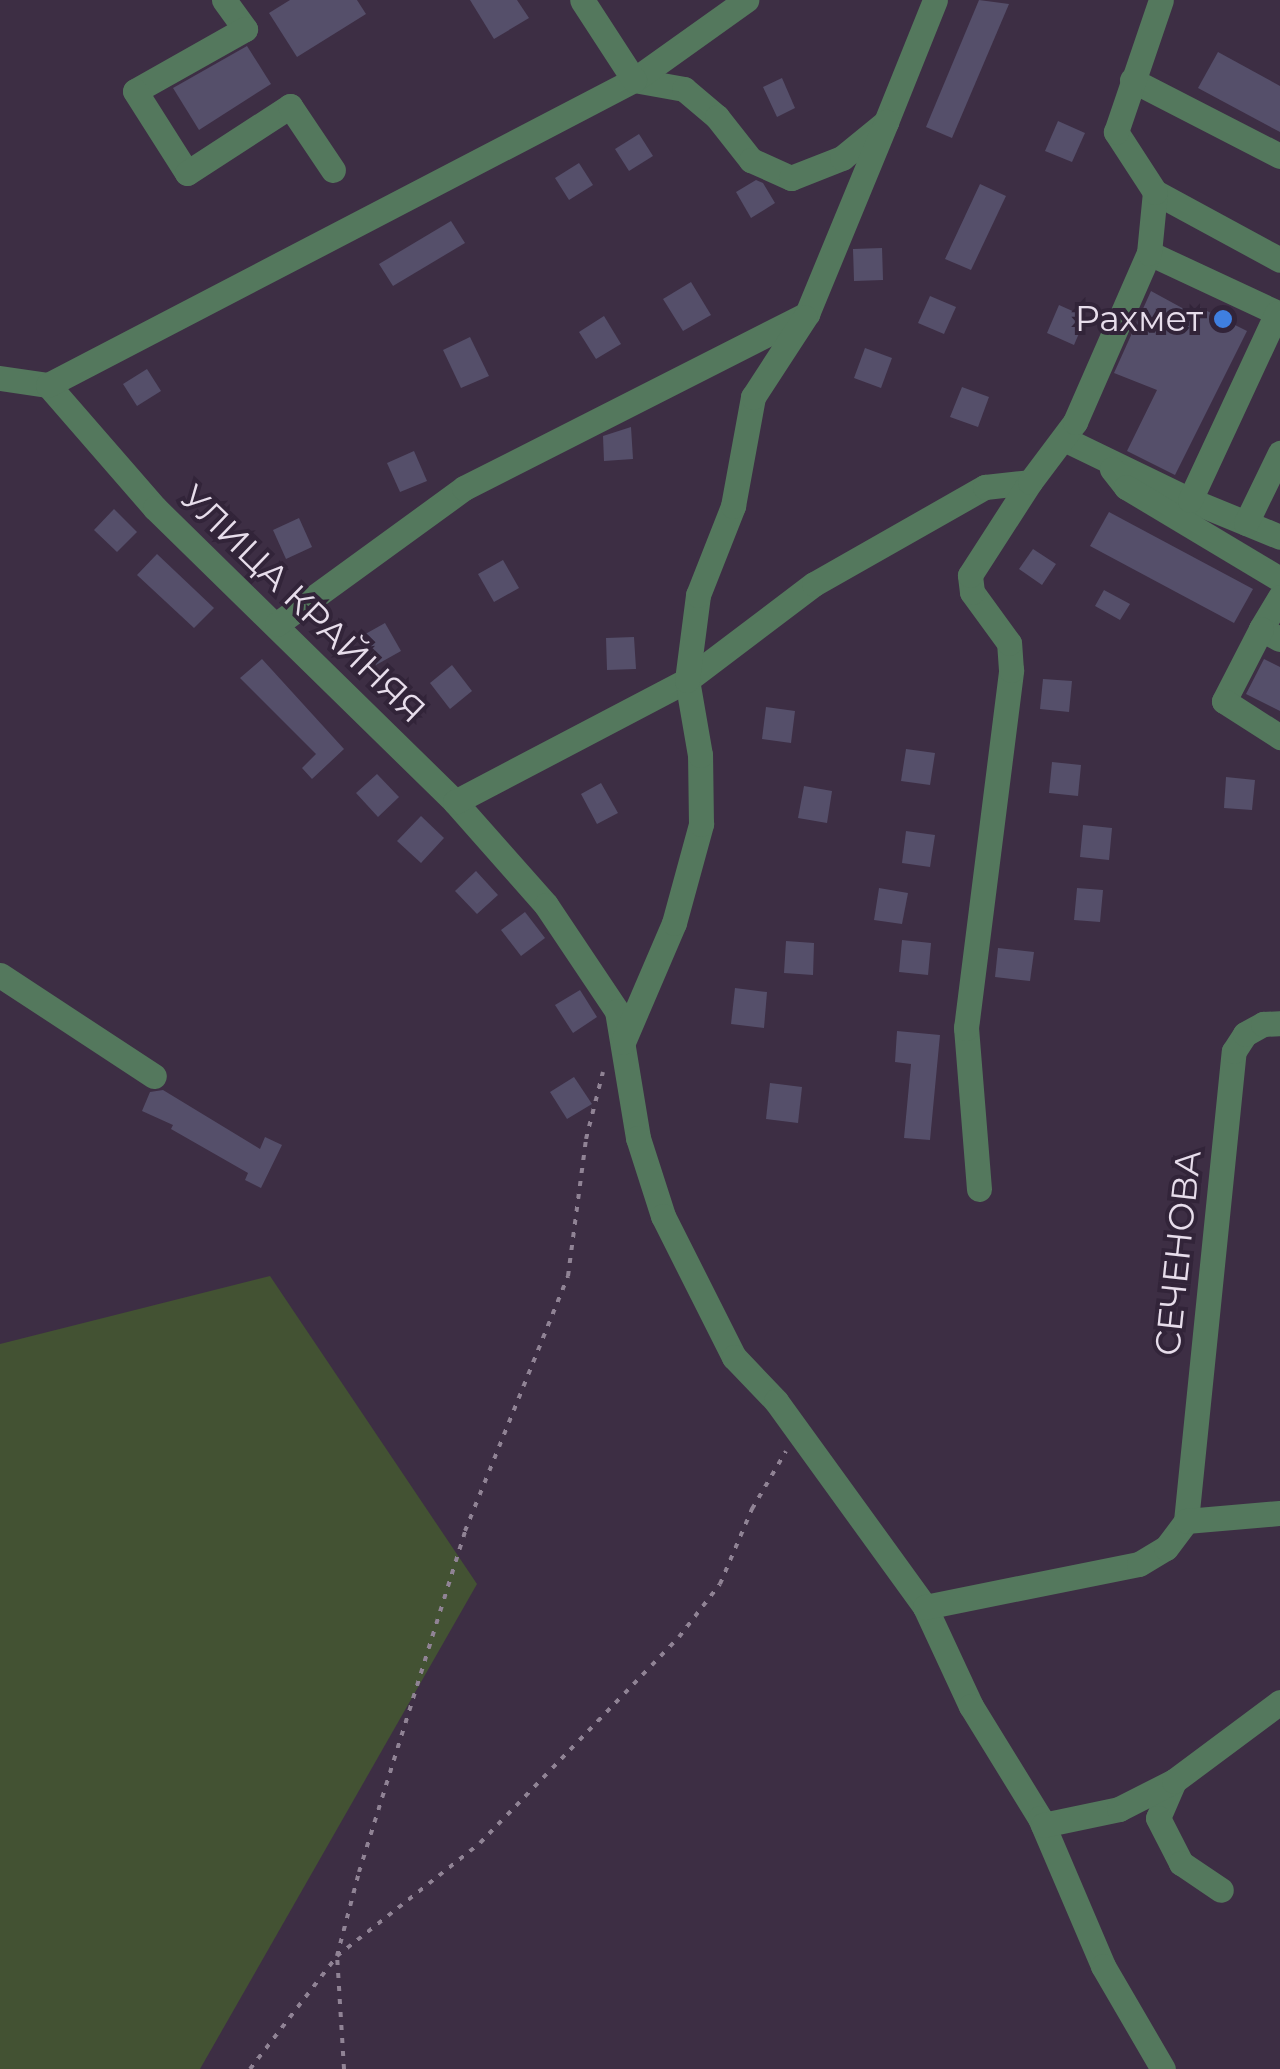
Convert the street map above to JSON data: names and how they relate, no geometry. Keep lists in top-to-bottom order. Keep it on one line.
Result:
{"streets":{"street":["УЛИЦА КРАЙНЯЯ","СЕЧЕНОВА"]},"places":["Рахмет"]}
